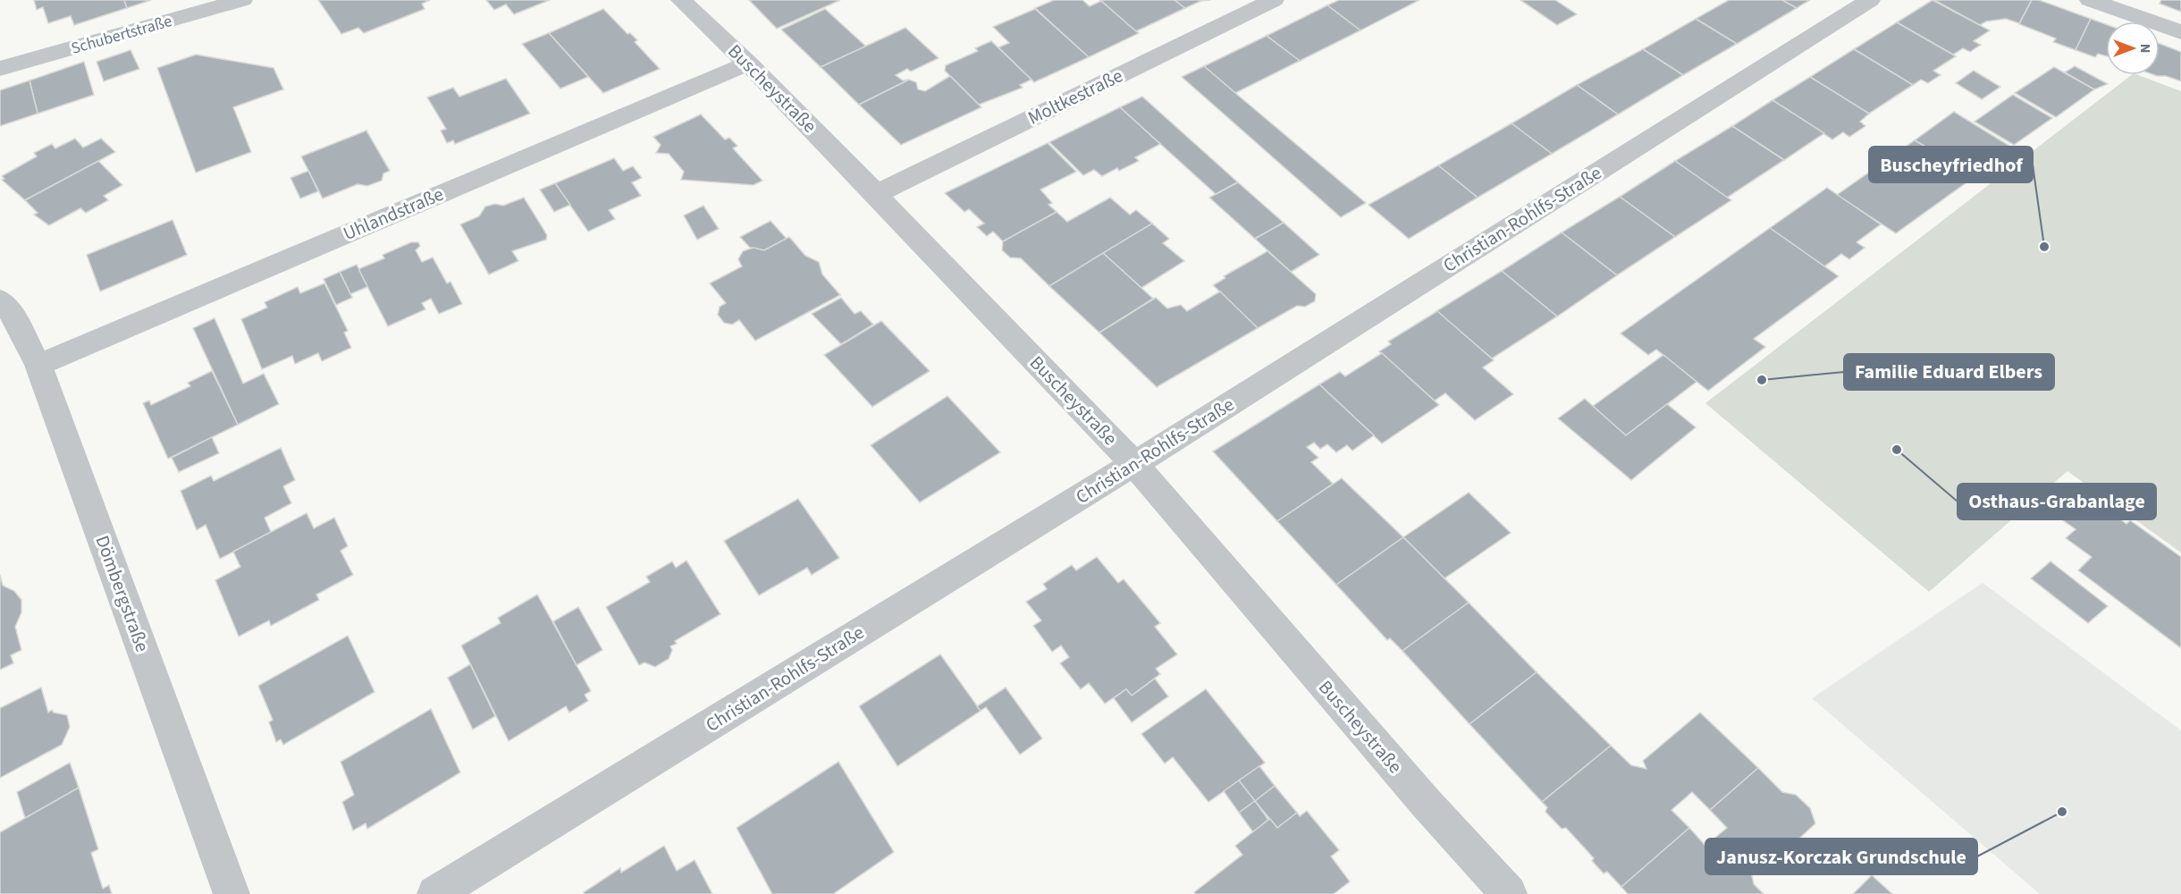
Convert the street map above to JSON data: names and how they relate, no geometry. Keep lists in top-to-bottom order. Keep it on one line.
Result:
{"streets":{"street":["Schubertstraße","Buscheystraße","Moltkestraße","Uhlandstraße","Christian-Rohlfs-Straße","Dömbergstraße"]},"crossings":[["Buscheystraße","Moltkestraße"],["Buscheystraße","Uhlandstraße"],["Buscheystraße","Christian-Rohlfs-Straße"],["Uhlandstraße","Dömbergstraße"]],"places":["Buscheyfriedhof","Familie Eduard Elbers","Osthaus-Grabanlage","Janusz-Korczak Grundschule"],"north":"right"}
